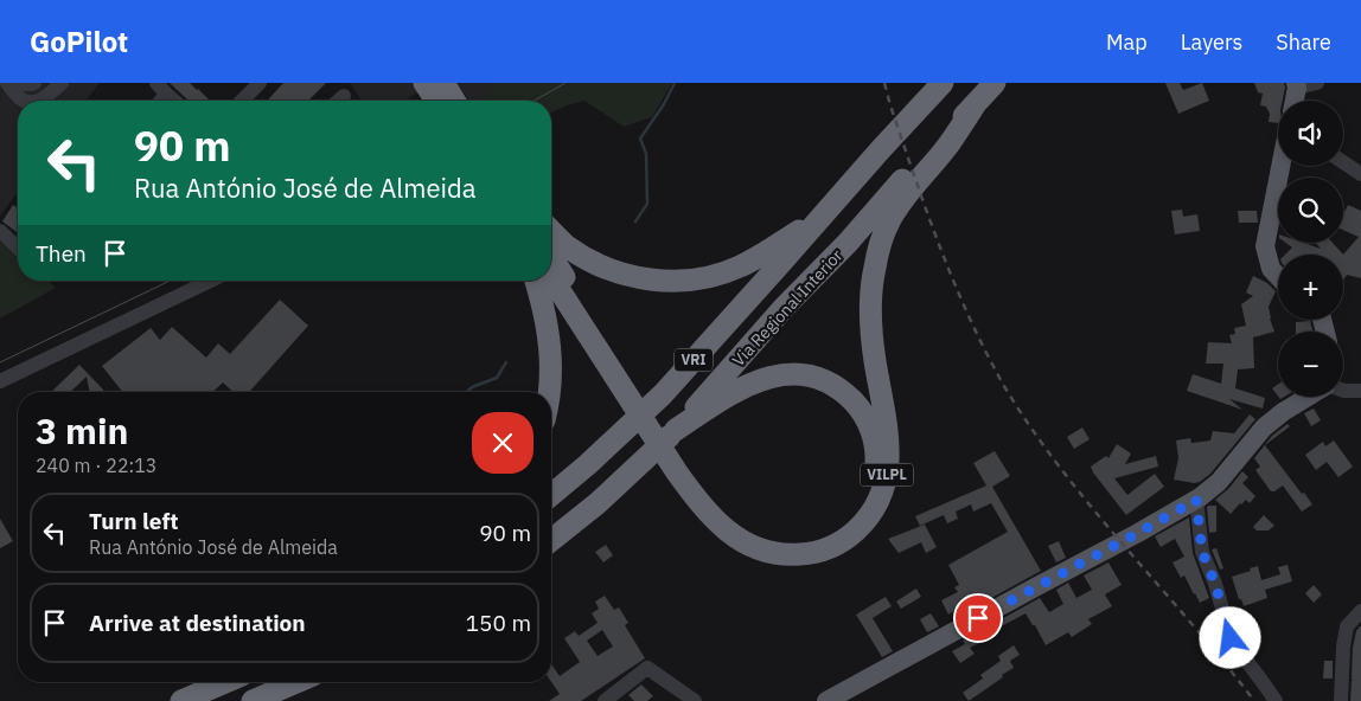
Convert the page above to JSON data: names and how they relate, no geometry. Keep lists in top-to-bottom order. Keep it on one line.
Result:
{"streets":{"highway":["Via Regional Interior","VRI","VILPL"]},"crossings":[["Via Regional Interior","VILPL"]],"page":{"header":"GoPilot","nav":["Map","Layers","Share"],"map_buttons":["+","−"],"turn":["90 m","Rua António José de Almeida"],"then":"Then","heading":["3 min","240 m · 22:13"],"list":[{"name":"Turn left","note":"Rua António José de Almeida","value":"90 m"},{"name":"Arrive at destination","value":"150 m"}]}}
